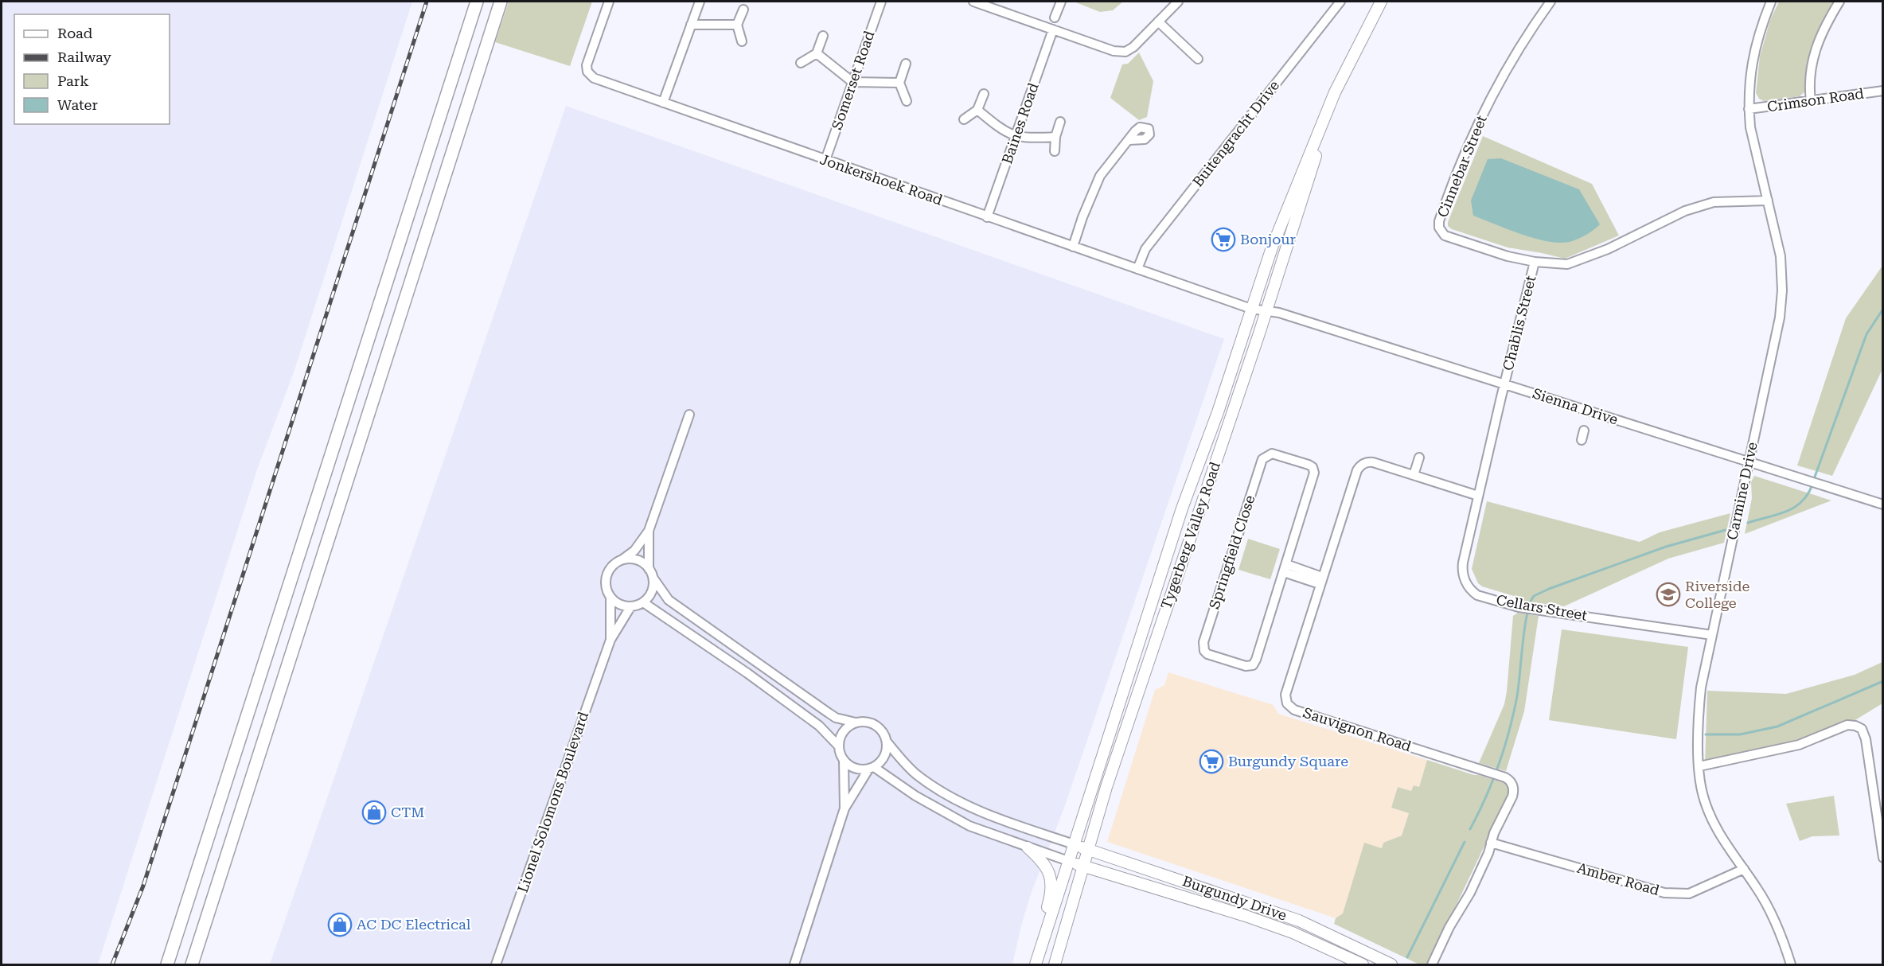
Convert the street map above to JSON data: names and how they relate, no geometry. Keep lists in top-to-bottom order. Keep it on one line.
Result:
{"streets":{"main road":["Tygerberg Valley Road","Burgundy Drive"],"street":["Somerset Road","Crimson Road","Baines Road","Buitengracht Drive","Cinnebar Street","Jonkershoek Road","Chablis Street","Sienna Drive","Carmine Drive","Springfield Close","Cellars Street","Sauvignon Road","Lionel Solomons Boulevard","Amber Road"]},"crossings":[["Somerset Road","Jonkershoek Road"],["Crimson Road","Carmine Drive"],["Baines Road","Jonkershoek Road"],["Buitengracht Drive","Jonkershoek Road"],["Cinnebar Street","Chablis Street"],["Cinnebar Street","Carmine Drive"],["Jonkershoek Road","Sienna Drive"],["Jonkershoek Road","Tygerberg Valley Road"],["Chablis Street","Sienna Drive"],["Chablis Street","Cellars Street"],["Sienna Drive","Carmine Drive"],["Sienna Drive","Tygerberg Valley Road"],["Sienna Drive","Cellars Street"],["Carmine Drive","Cellars Street"],["Carmine Drive","Amber Road"],["Tygerberg Valley Road","Burgundy Drive"],["Cellars Street","Sauvignon Road"],["Sauvignon Road","Amber Road"]],"places":{"supermarket":["Bonjour","Burgundy Square"],"school or university":["Riverside College"],"shop":["CTM","AC DC Electrical"]},"legend":["Road","Railway","Park","Water"]}
